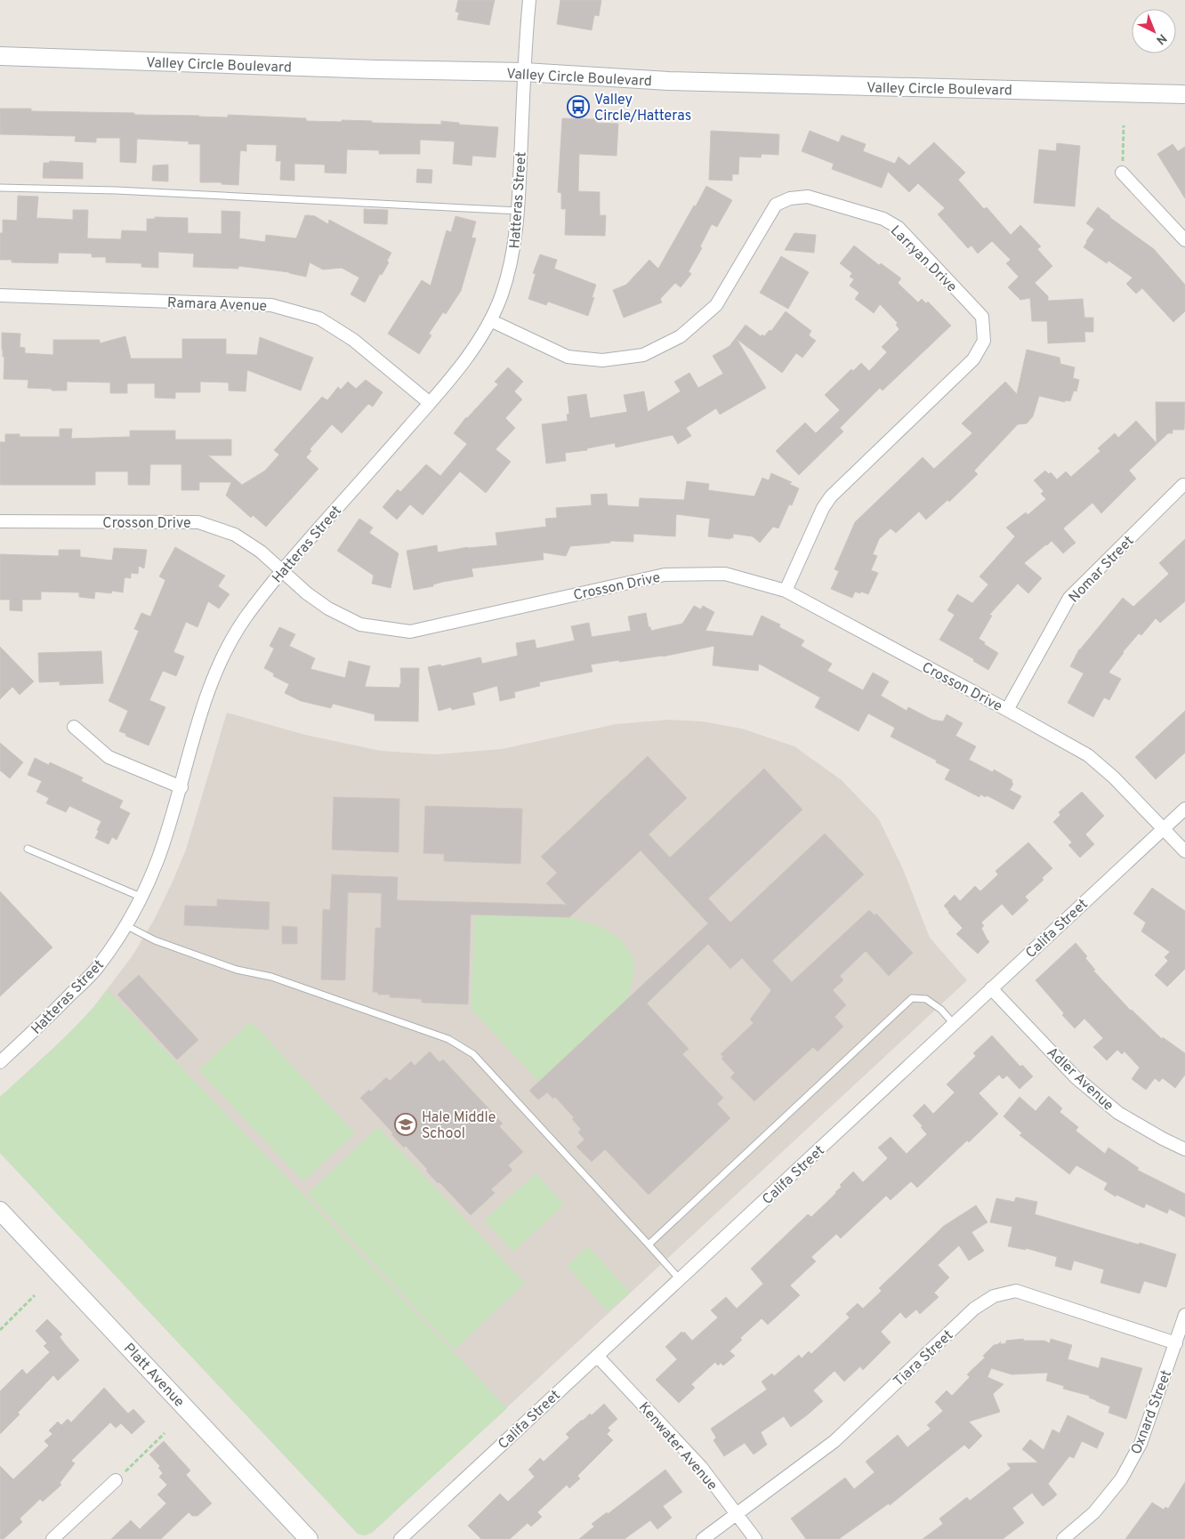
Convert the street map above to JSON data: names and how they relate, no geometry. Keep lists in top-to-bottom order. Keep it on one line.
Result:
{"streets":{"main road":["Valley Circle Boulevard","Platt Avenue"],"street":["Hatteras Street","Larryan Drive","Ramara Avenue","Crosson Drive","Nomar Street","Califa Street","Adler Avenue","Tiara Street","Oxnard Street","Kenwater Avenue"]},"crossings":[["Valley Circle Boulevard","Hatteras Street"],["Hatteras Street","Larryan Drive"],["Hatteras Street","Ramara Avenue"],["Hatteras Street","Crosson Drive"],["Larryan Drive","Crosson Drive"],["Crosson Drive","Nomar Street"],["Crosson Drive","Califa Street"],["Califa Street","Adler Avenue"],["Califa Street","Kenwater Avenue"],["Tiara Street","Oxnard Street"],["Tiara Street","Kenwater Avenue"]],"places":{"bus stop":["Valley Circle/Hatteras"],"school or university":["Hale Middle School"]},"north":"bottom right"}
